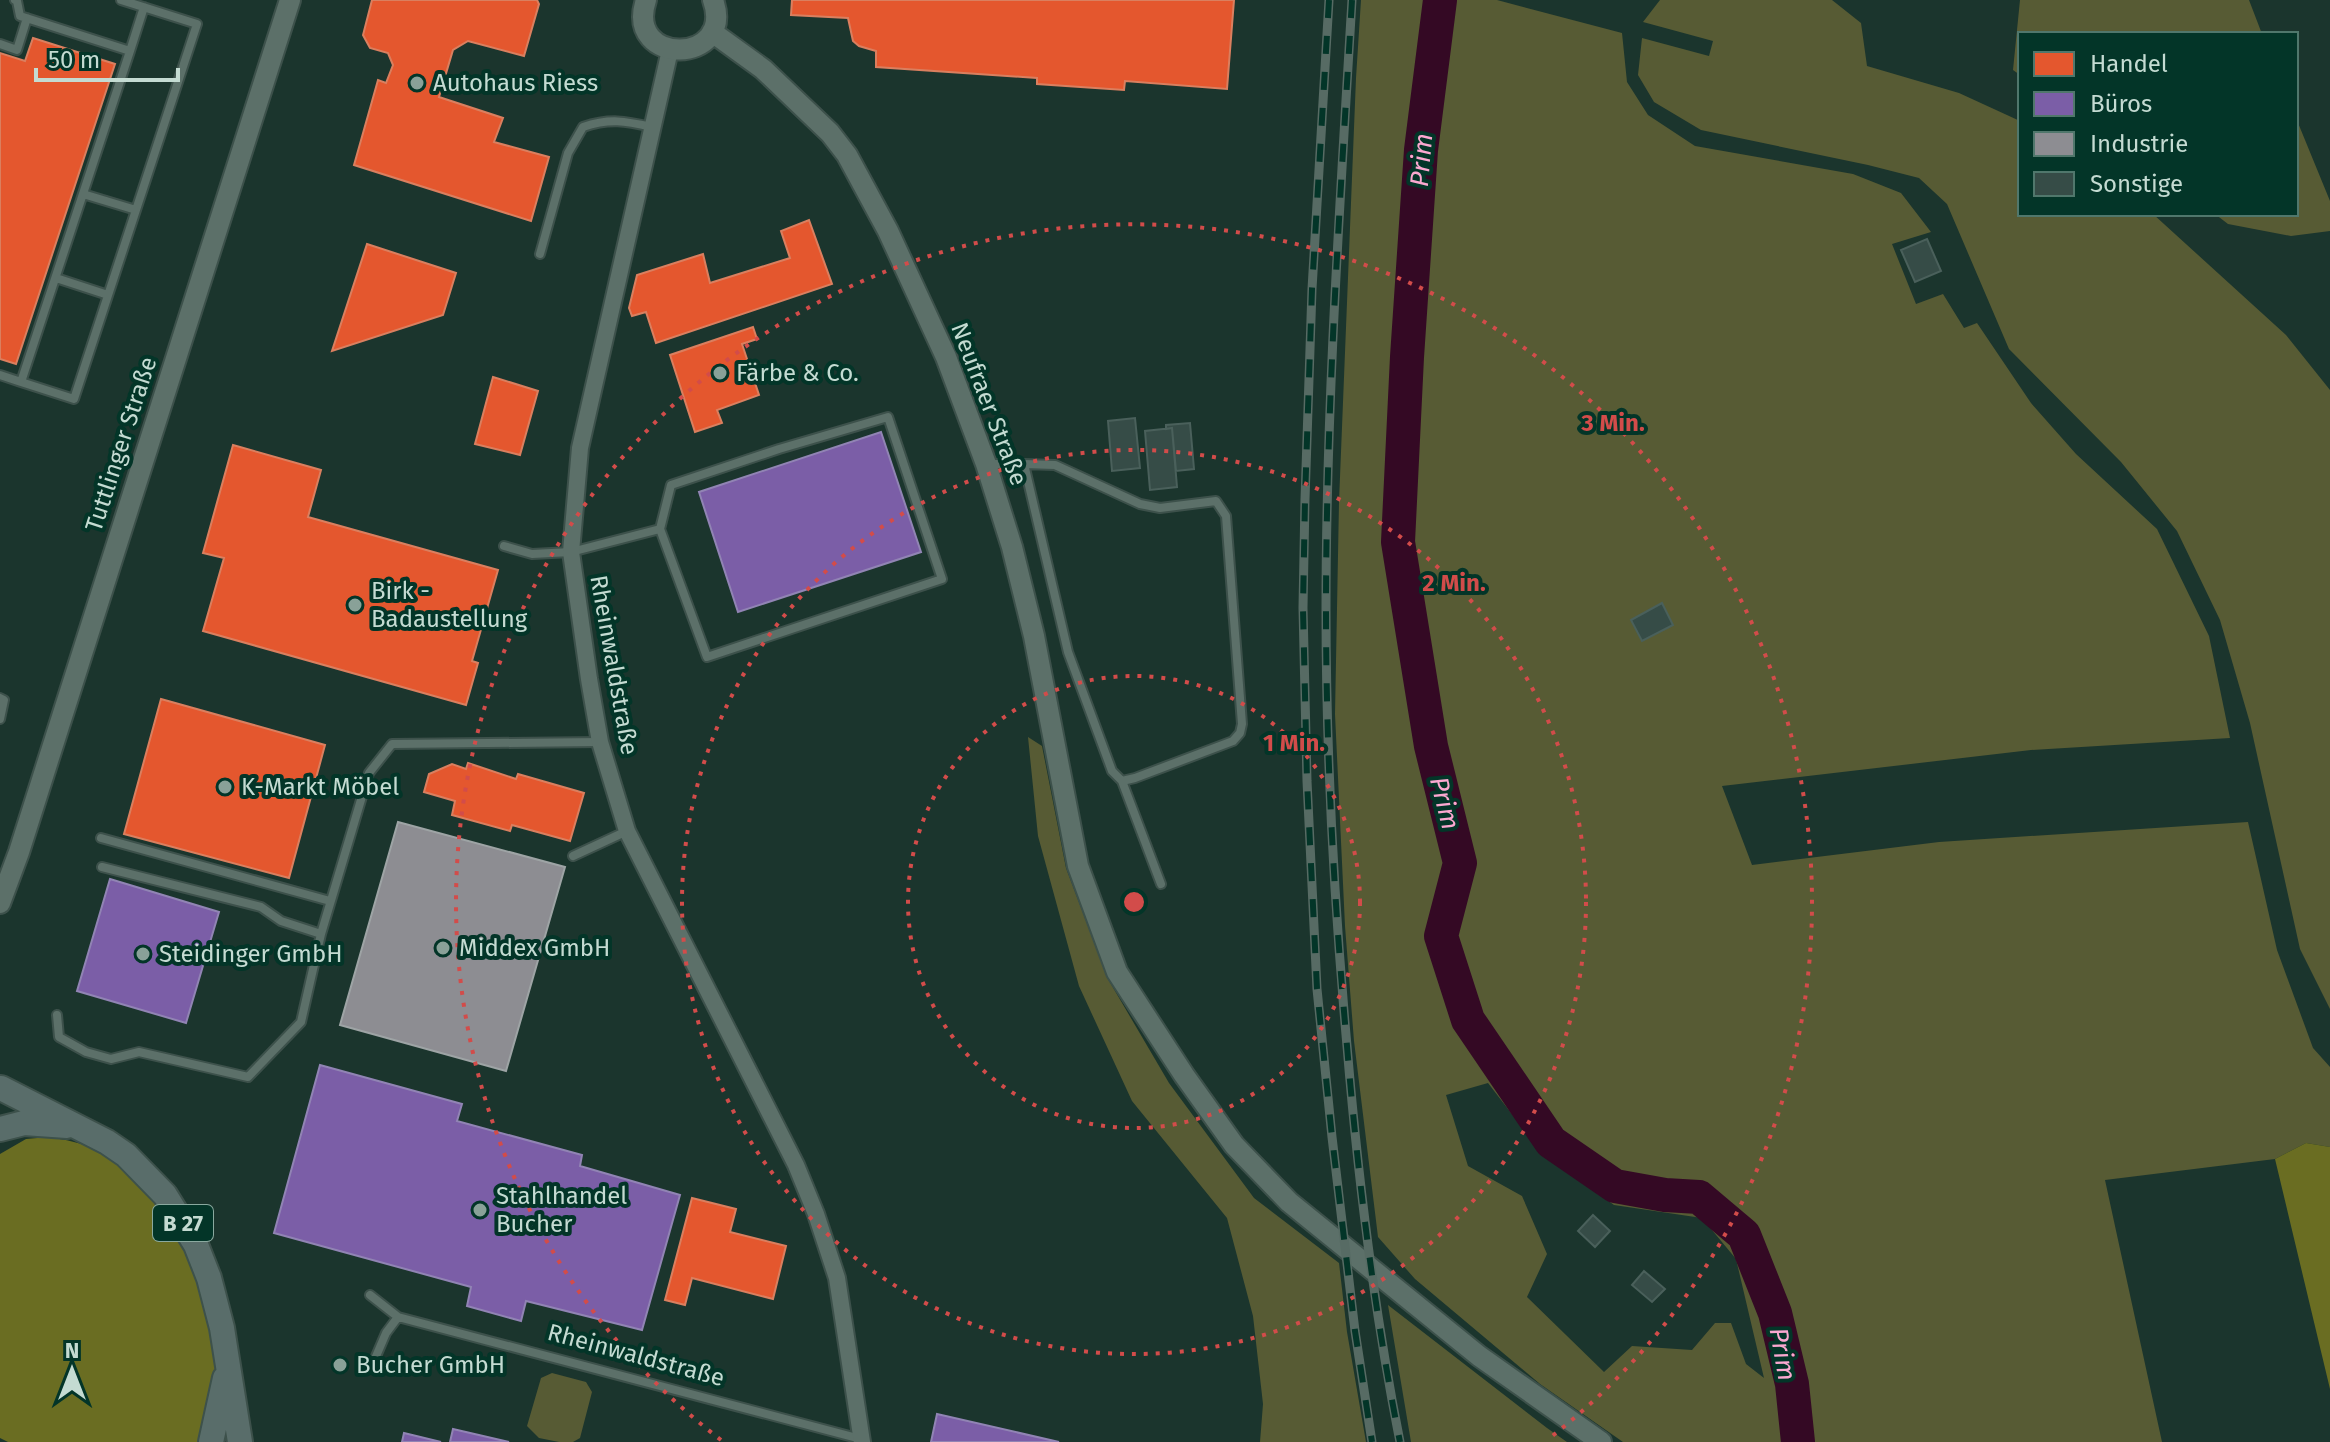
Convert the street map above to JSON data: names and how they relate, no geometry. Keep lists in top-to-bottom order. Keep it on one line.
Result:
{"streets":{"main road":["B 27"],"street":["Neufraer Straße","Tuttlinger Straße","Rheinwaldstraße"]},"water":["Prim"],"places":["Autohaus Riess","Färbe & Co.","Birk - Badaustellung","K-Markt Möbel","Middex GmbH","Steidinger GmbH","Stahlhandel Bucher","Bucher GmbH"],"legend":["Handel","Büros","Industrie","Sonstige"],"scale_bar":"50 m","north":"top","rings":["3 Min.","2 Min.","1 Min."]}
